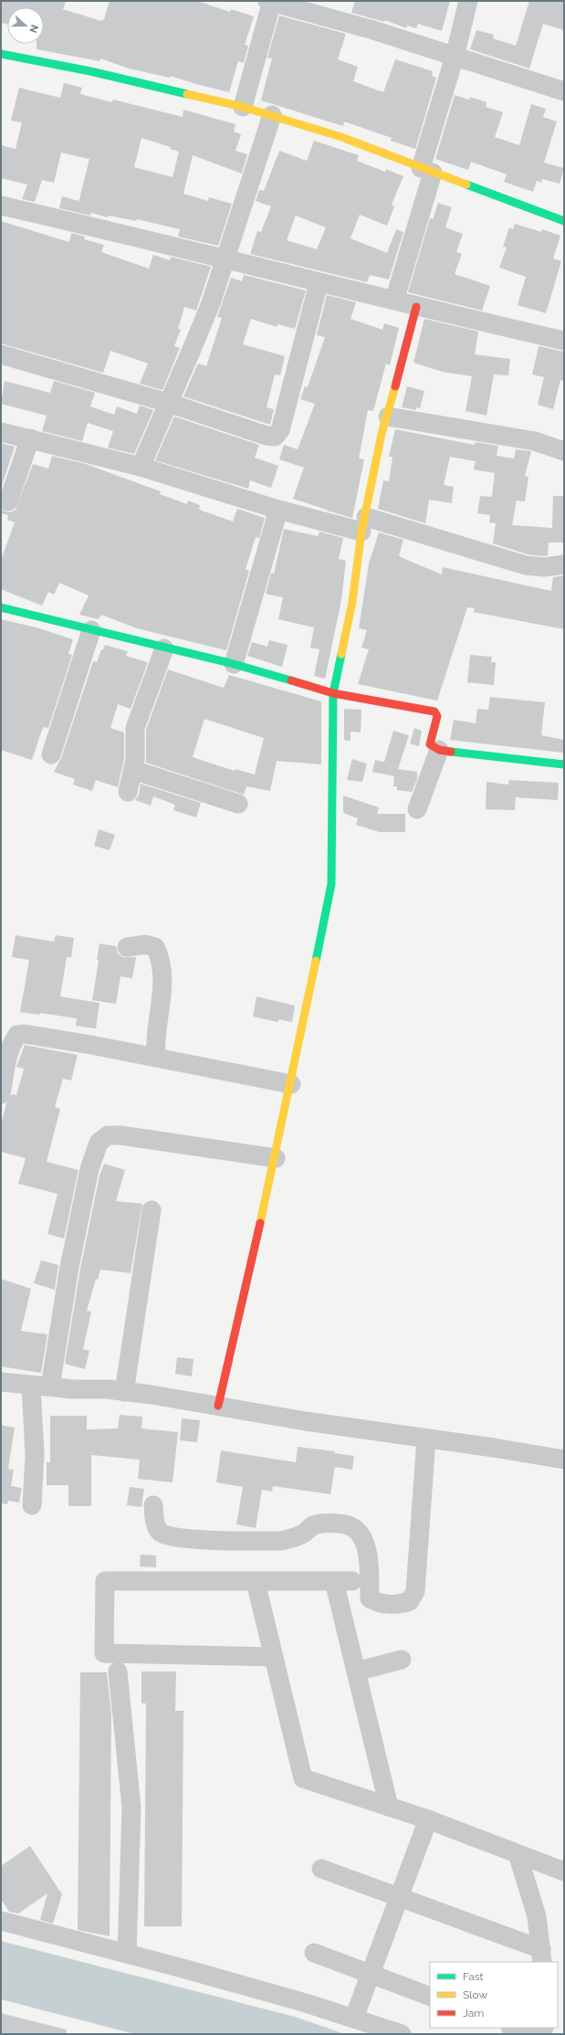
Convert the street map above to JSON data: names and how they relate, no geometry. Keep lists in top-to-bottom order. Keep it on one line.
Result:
{"legend":["Fast","Slow","Jam"],"north":"right"}
